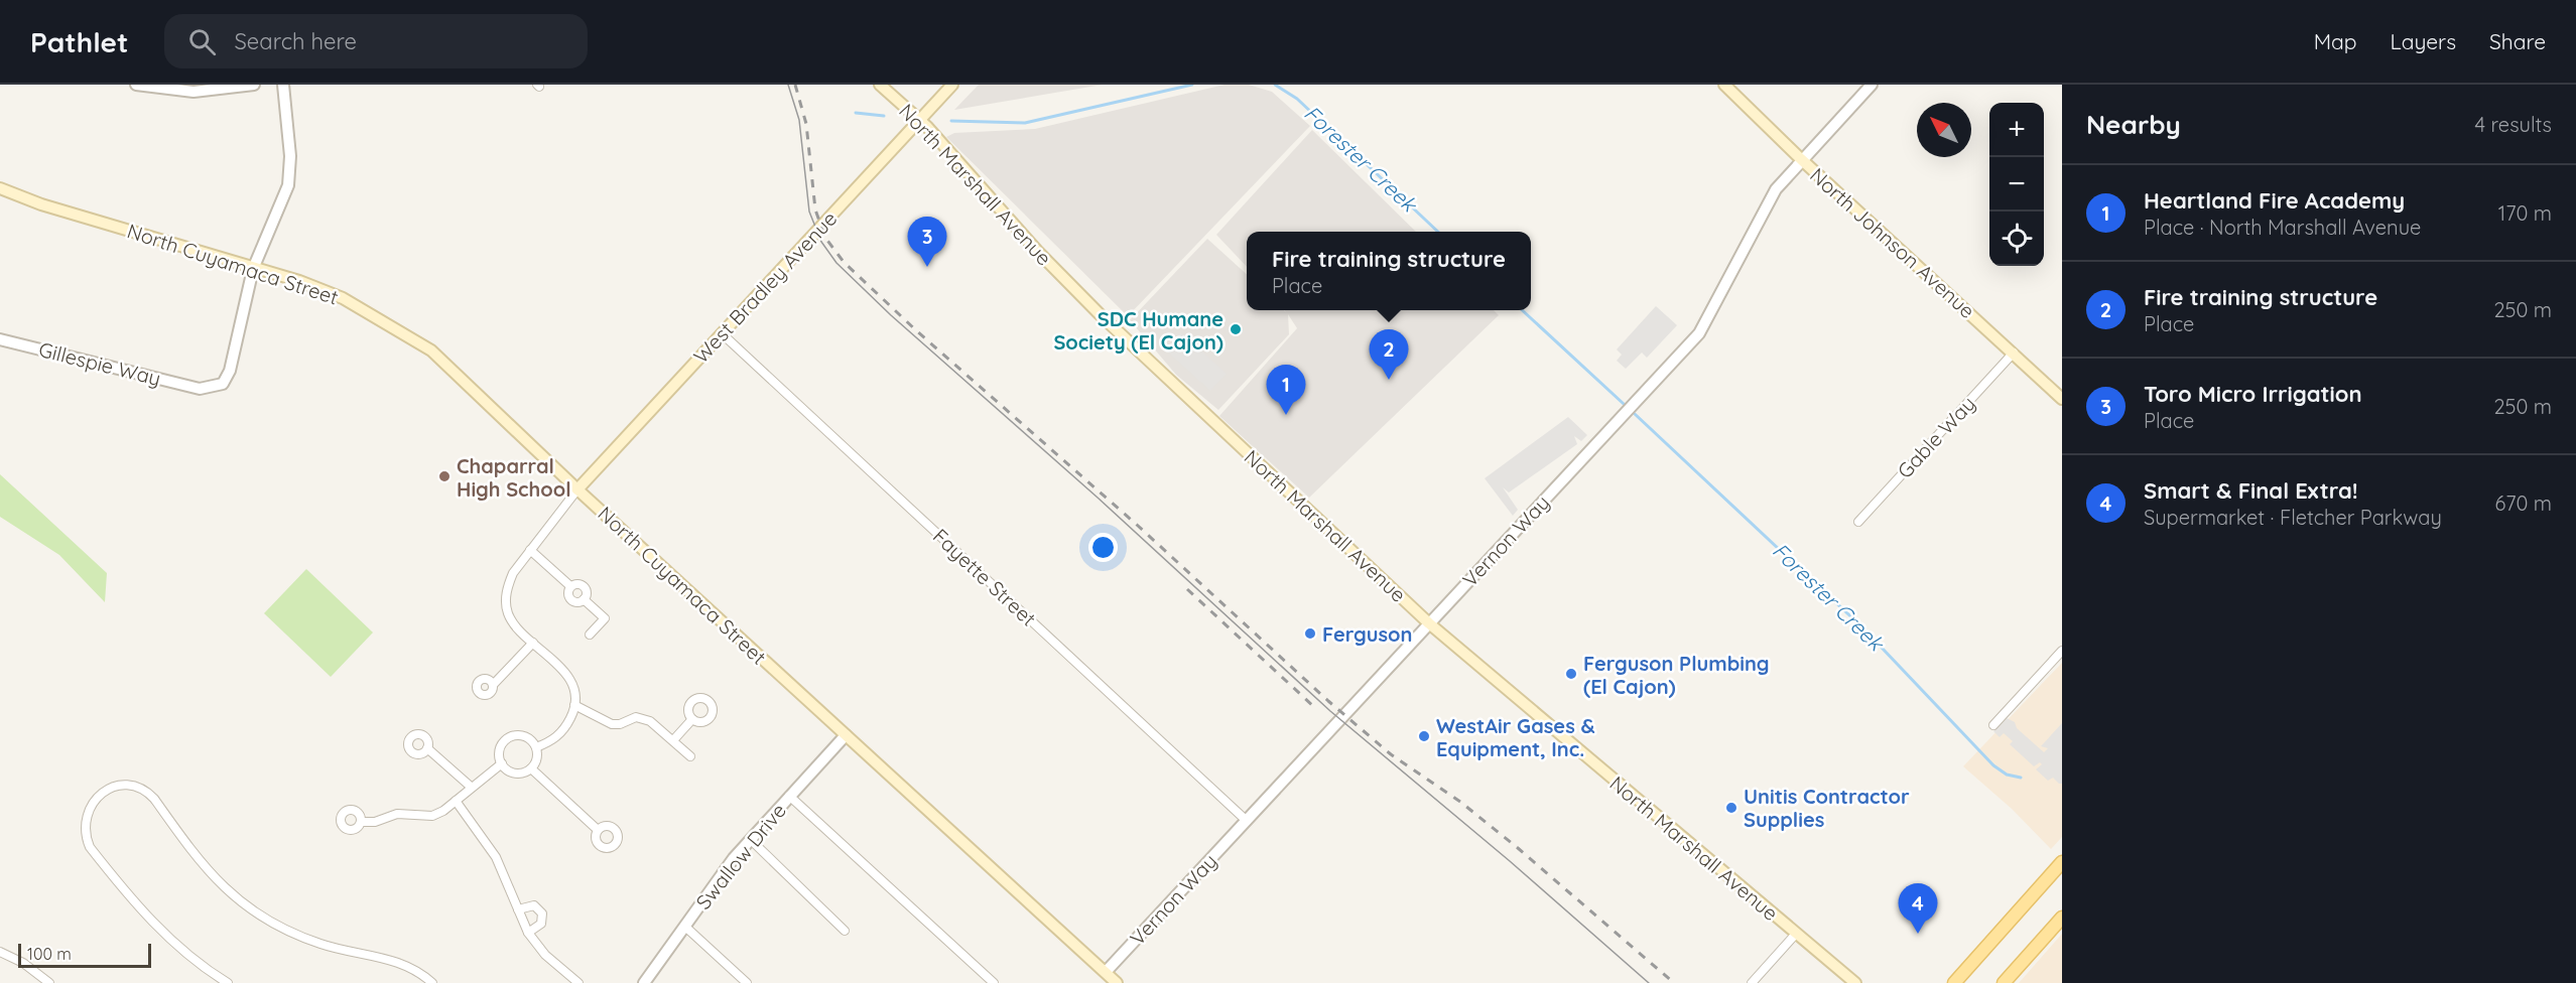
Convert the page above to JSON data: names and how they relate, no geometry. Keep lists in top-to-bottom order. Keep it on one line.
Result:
{"streets":{"main road":["North Marshall Avenue","North Johnson Avenue","North Cuyamaca Street","West Bradley Avenue"],"street":["Gillespie Way","Gable Way","Vernon Way","Fayette Street","Swallow Drive"]},"crossings":[["North Marshall Avenue","West Bradley Avenue"],["North Marshall Avenue","Vernon Way"],["North Johnson Avenue","Gable Way"],["North Johnson Avenue","Vernon Way"],["North Cuyamaca Street","West Bradley Avenue"],["North Cuyamaca Street","Gillespie Way"],["North Cuyamaca Street","Vernon Way"],["North Cuyamaca Street","Swallow Drive"],["West Bradley Avenue","Fayette Street"],["Vernon Way","Fayette Street"]],"water":["Forester Creek"],"places":["SDC Humane Society (El Cajon)","Chaparral High School","Ferguson","Ferguson Plumbing (El Cajon)","WestAir Gases & Equipment, Inc.","Unitis Contractor Supplies"],"scale_bar":"100 m","north":"top left","page":{"header":"Pathlet","search":"Search here","nav":["Map","Layers","Share"],"heading":["Nearby","4 results"],"map_buttons":["+","−"],"list":[{"mark":"1","name":"Heartland Fire Academy","note":"Place · North Marshall Avenue","value":"170 m"},{"mark":"2","name":"Fire training structure","note":"Place","value":"250 m"},{"mark":"3","name":"Toro Micro Irrigation","note":"Place","value":"250 m"},{"mark":"4","name":"Smart & Final Extra!","note":"Supermarket · Fletcher Parkway","value":"670 m"}],"pins":["3","2","1","4"],"popup":["Fire training structure","Place"],"scale":"100 m"}}
